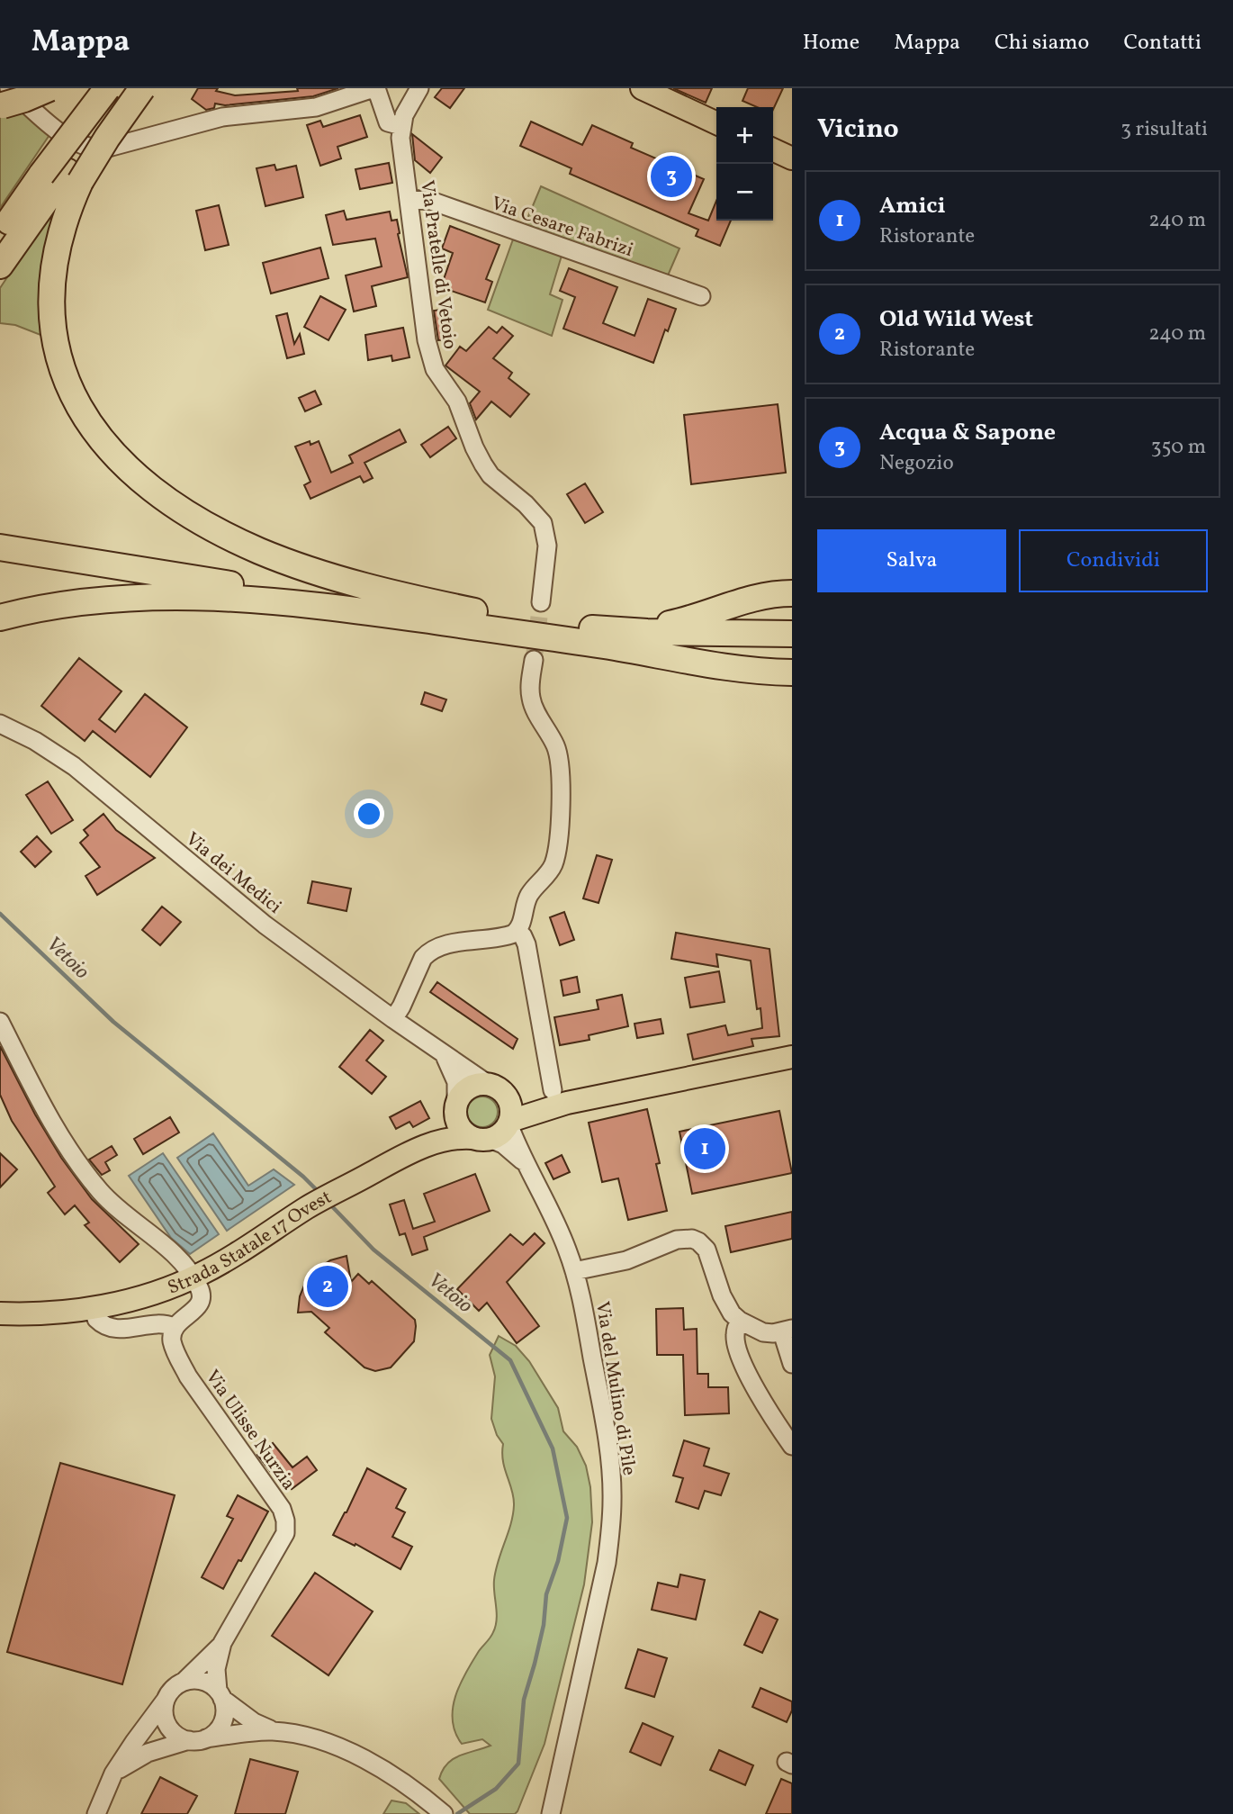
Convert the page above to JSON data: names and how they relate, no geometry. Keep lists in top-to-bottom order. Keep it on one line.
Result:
{"streets":{"main road":["Strada Statale 17 Ovest"],"street":["Via Cesare Fabrizi","Via Pratelle di Vetoio","Via dei Medici","Via del Mulino di Pile","Via Ulisse Nurzia"]},"crossings":[["Via Cesare Fabrizi","Via Pratelle di Vetoio"],["Via dei Medici","Strada Statale 17 Ovest"],["Via dei Medici","Via del Mulino di Pile"],["Strada Statale 17 Ovest","Via del Mulino di Pile"]],"water":["Vetoio"],"page":{"header":"Mappa","nav":["Home","Mappa","Chi siamo","Contatti"],"heading":["Vicino","3 risultati"],"map_buttons":["+","−"],"pins":["3","1","2"],"list":[{"mark":"1","name":"Amici","note":"Ristorante","value":"240 m"},{"mark":"2","name":"Old Wild West","note":"Ristorante","value":"240 m"},{"mark":"3","name":"Acqua & Sapone","note":"Negozio","value":"350 m"}],"buttons":["Salva","Condividi"]}}
